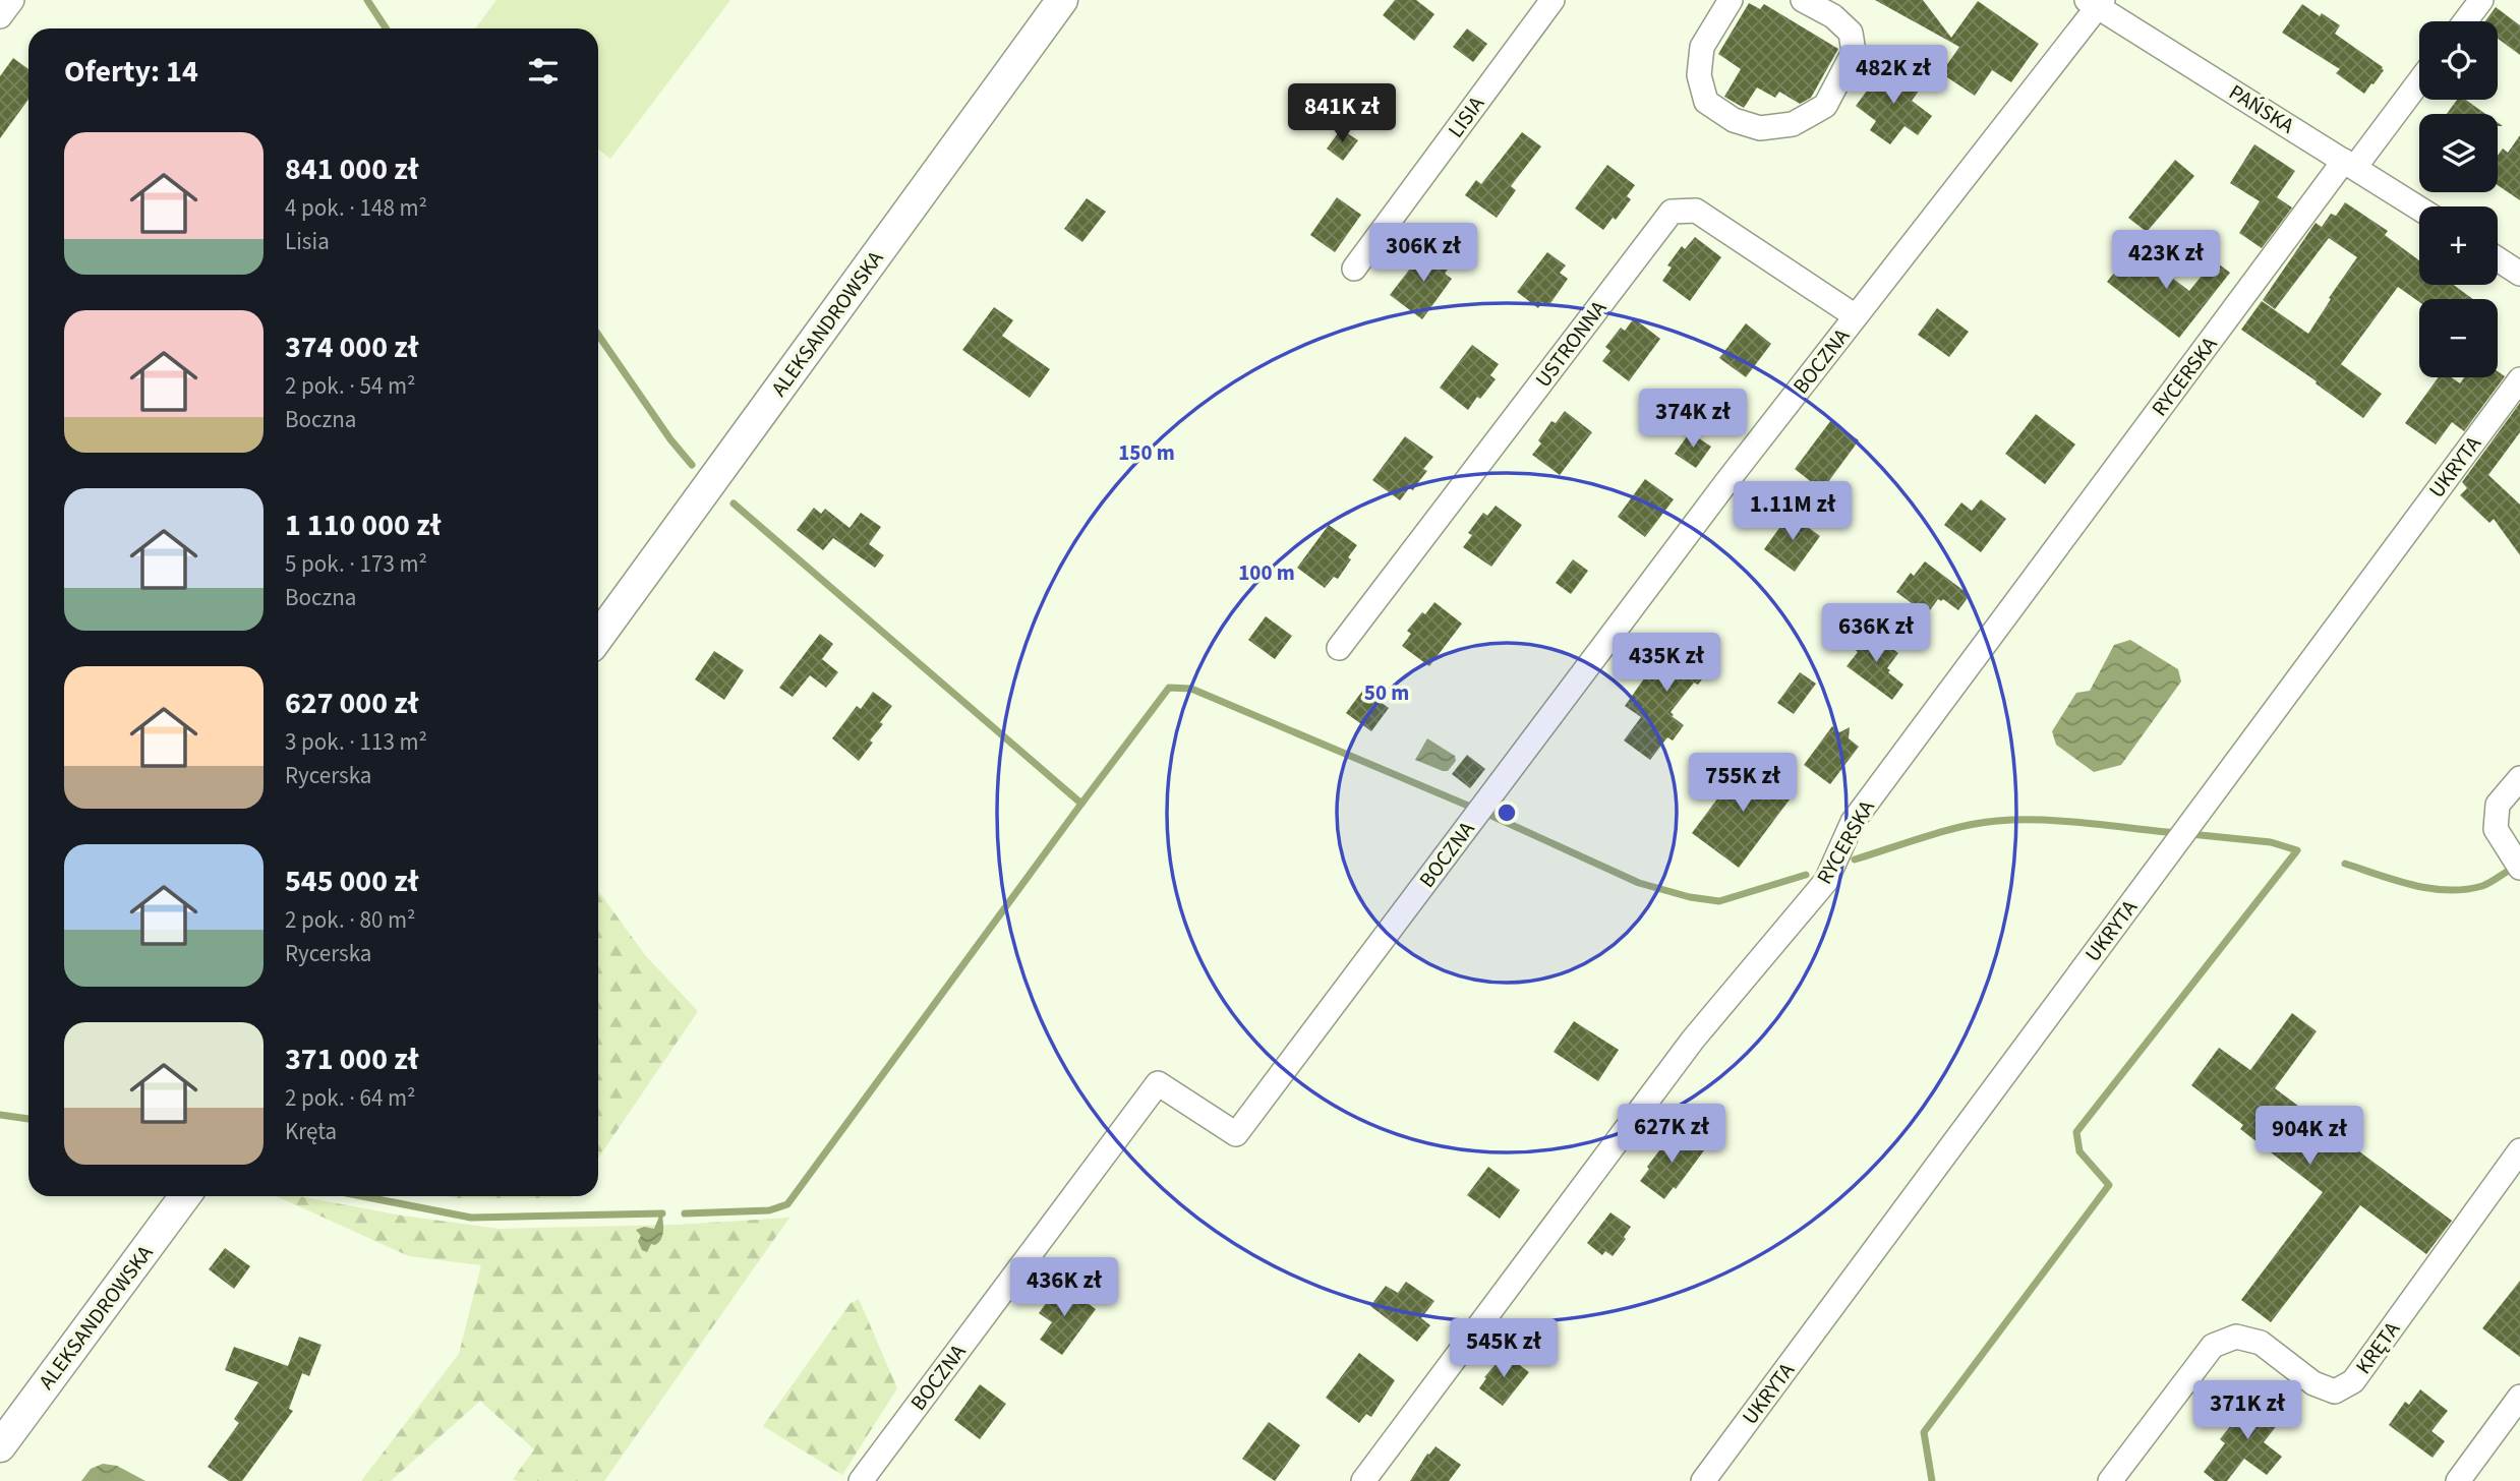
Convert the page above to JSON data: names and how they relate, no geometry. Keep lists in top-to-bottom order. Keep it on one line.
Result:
{"streets":{"main road":["ALEKSANDROWSKA"],"street":["PAŃSKA","LISIA","USTRONNA","BOCZNA","RYCERSKA","UKRYTA","KRĘTA"]},"crossings":[["PAŃSKA","BOCZNA"],["PAŃSKA","RYCERSKA"],["USTRONNA","BOCZNA"]],"page":{"map_buttons":["+","−"],"heading":"Oferty: 14","price":["482K zł","841K zł","306K zł","423K zł","374K zł","1.11M zł","636K zł","435K zł","755K zł","627K zł","904K zł","436K zł","545K zł","371K zł"],"list":[{"name":"841 000 zł","note":"4 pok. · 148 m² · Lisia"},{"name":"374 000 zł","note":"2 pok. · 54 m² · Boczna"},{"name":"1 110 000 zł","note":"5 pok. · 173 m² · Boczna"},{"name":"627 000 zł","note":"3 pok. · 113 m² · Rycerska"},{"name":"545 000 zł","note":"2 pok. · 80 m² · Rycerska"},{"name":"371 000 zł","note":"2 pok. · 64 m² · Kręta"}]},"rings":["150 m","100 m","50 m"]}
